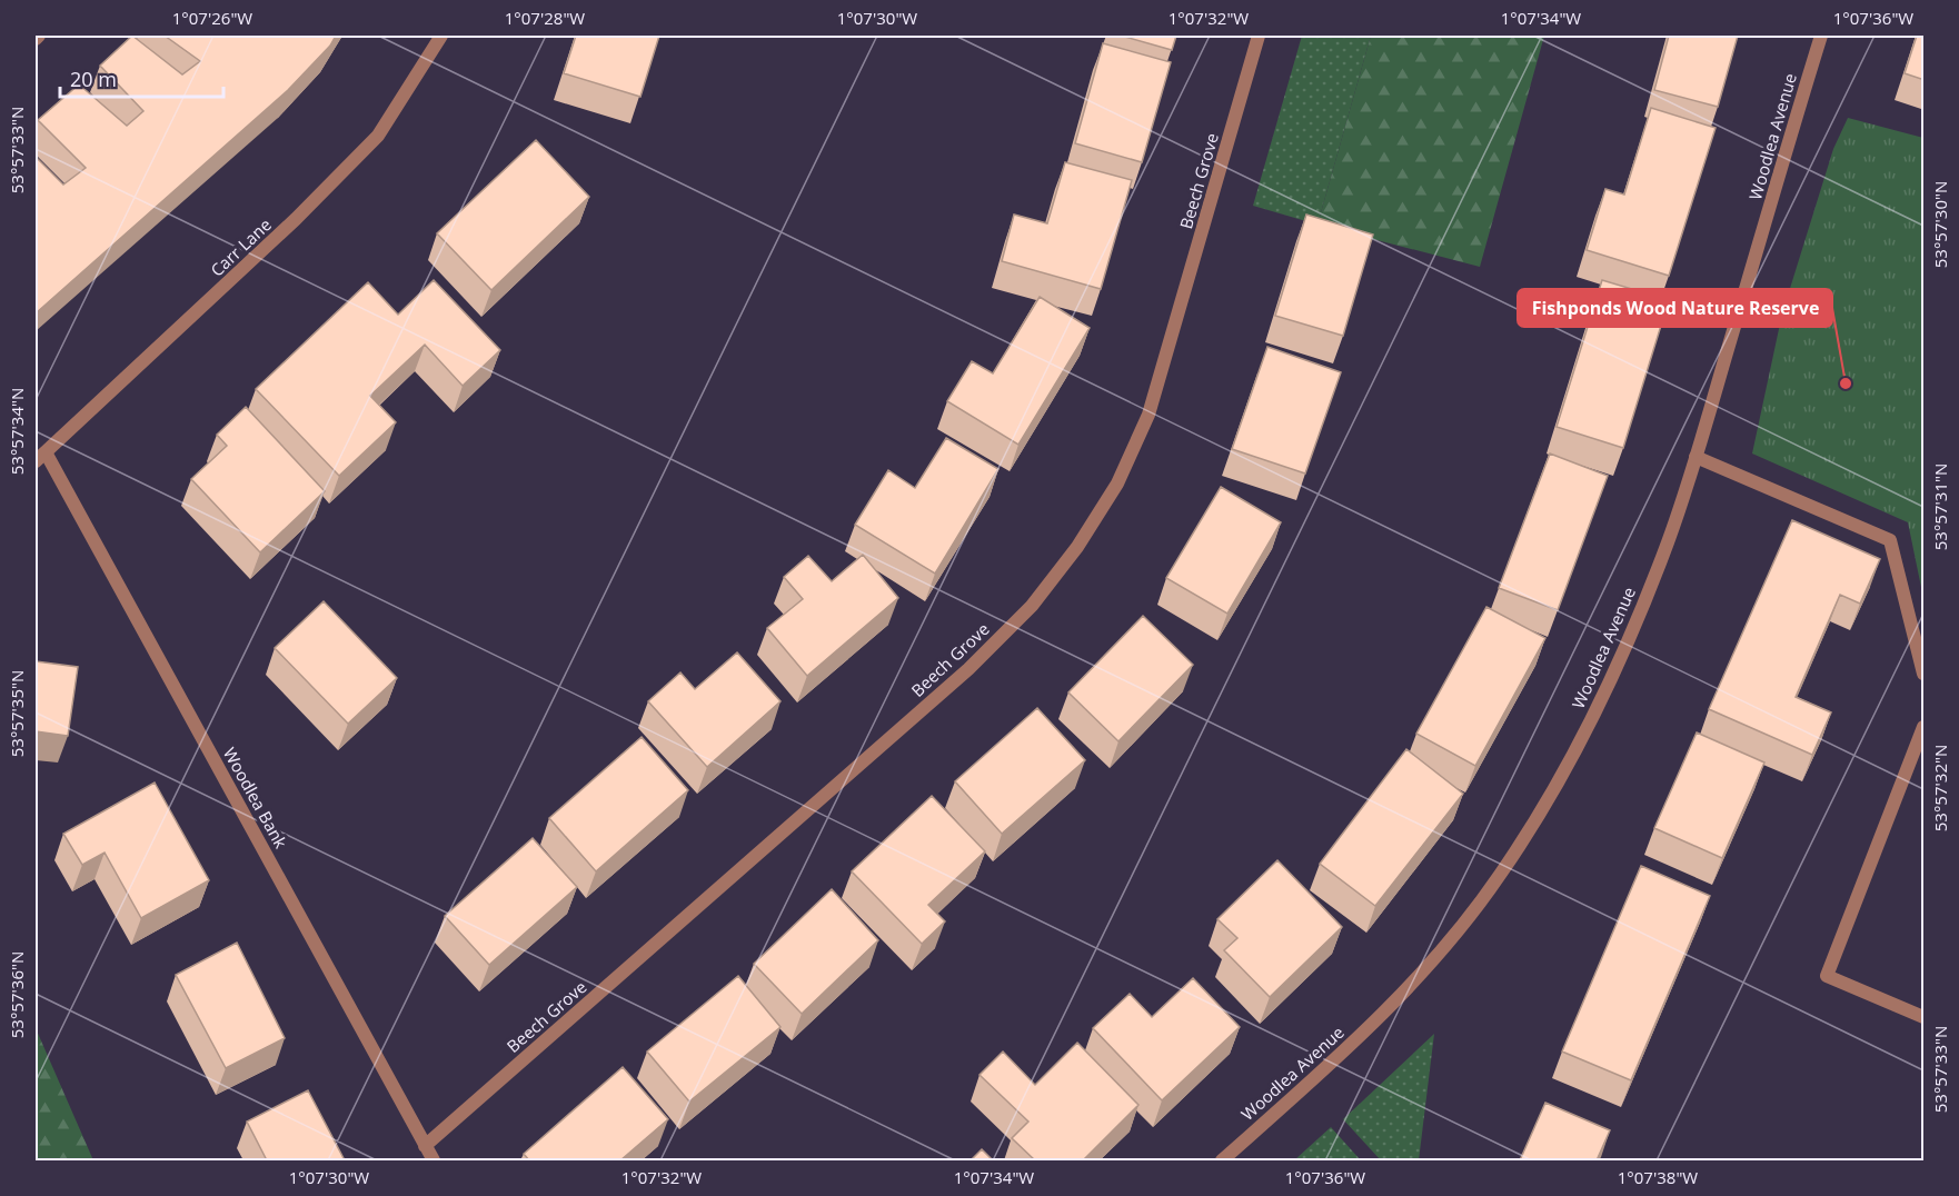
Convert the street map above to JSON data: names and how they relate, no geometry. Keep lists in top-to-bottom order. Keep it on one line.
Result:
{"streets":{"street":["Woodlea Avenue","Beech Grove","Carr Lane","Woodlea Bank"]},"crossings":[["Beech Grove","Woodlea Bank"],["Carr Lane","Woodlea Bank"]],"places":["Fishponds Wood Nature Reserve"],"scale_bar":"20 m","coordinates":["1°07'26\"W","1°07'28\"W","1°07'30\"W","1°07'32\"W","1°07'34\"W","1°07'36\"W","53°57'33\"N","53°57'30\"N","53°57'34\"N","53°57'31\"N","53°57'35\"N","53°57'32\"N","53°57'36\"N","1°07'38\"W"]}
